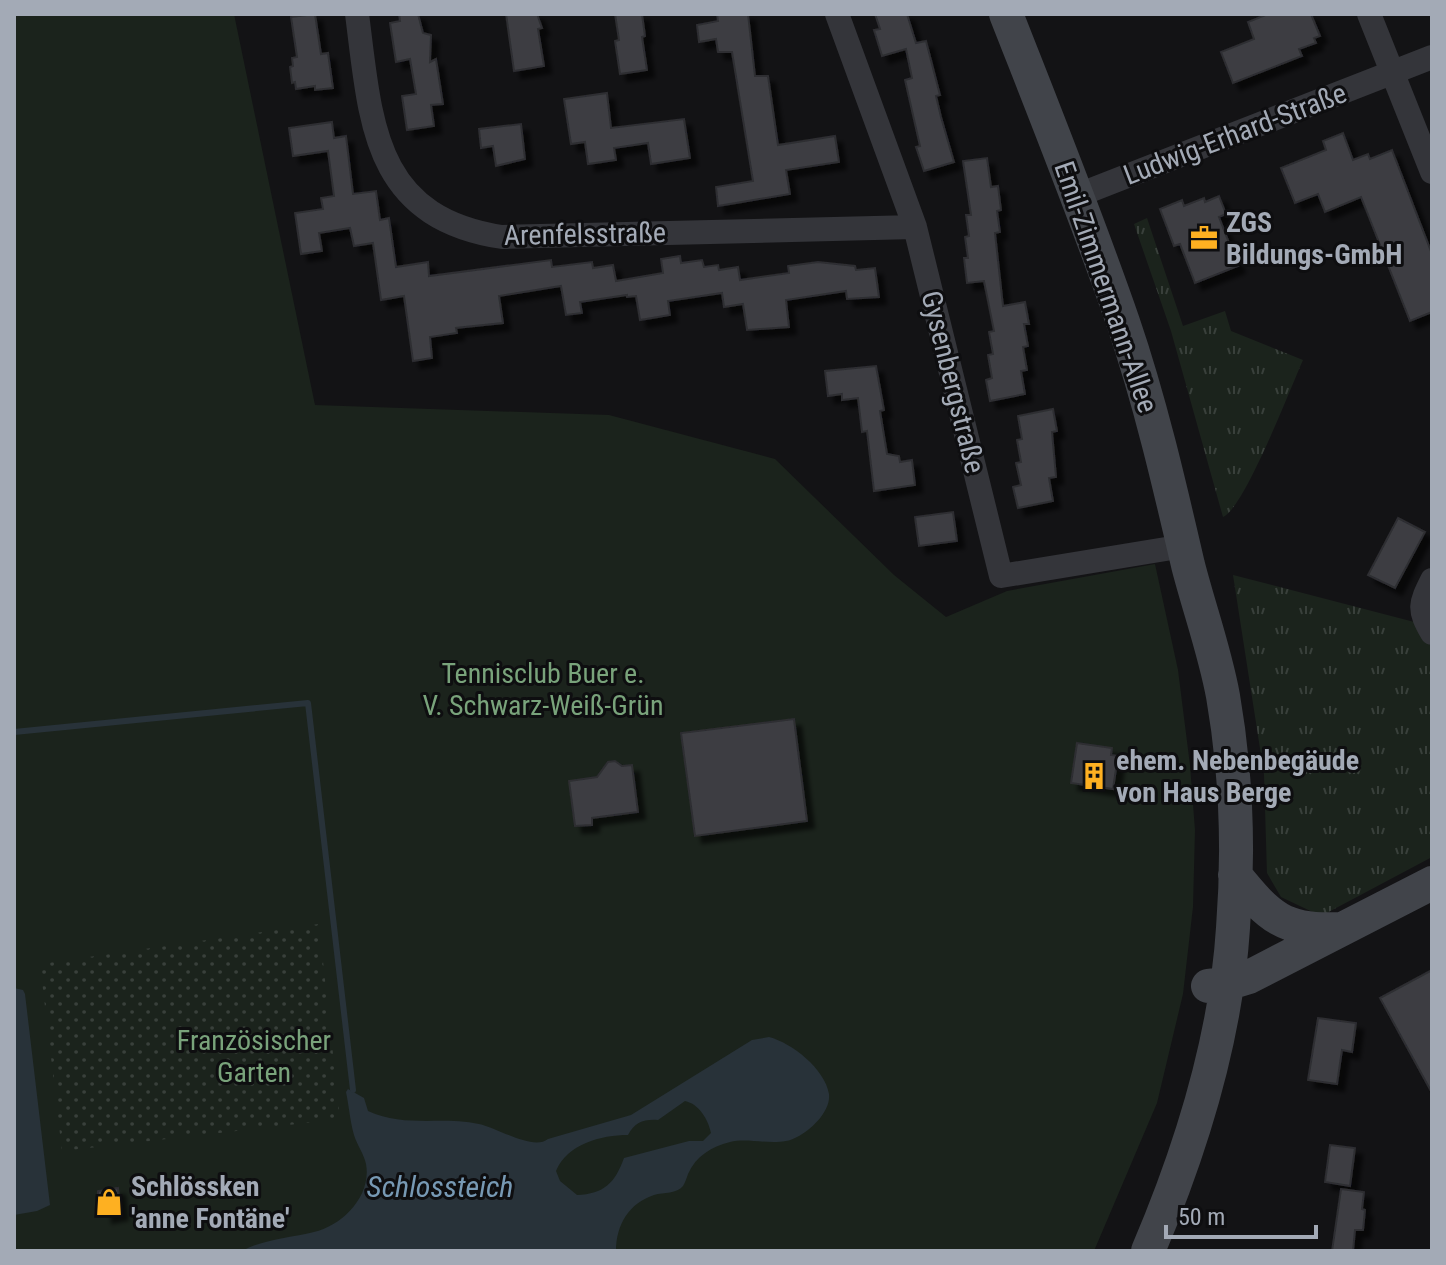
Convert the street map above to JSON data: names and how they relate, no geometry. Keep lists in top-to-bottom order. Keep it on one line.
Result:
{"streets":{"main road":["Emil-Zimmermann-Allee"],"street":["Ludwig-Erhard-Straße","Arenfelsstraße","Gysenbergstraße"]},"crossings":[["Ludwig-Erhard-Straße","Emil-Zimmermann-Allee"],["Arenfelsstraße","Gysenbergstraße"],["Emil-Zimmermann-Allee","Gysenbergstraße"]],"water":["Schlossteich"],"parks":["Tennisclub Buer e. V. Schwarz-Weiß-Grün","Französischer Garten"],"places":{"office":["ZGS Bildungs-GmbH"],"building":["ehem. Nebenbegäude von Haus Berge"],"shop":["Schlössken 'anne Fontäne'"]},"scale_bar":"50 m"}
